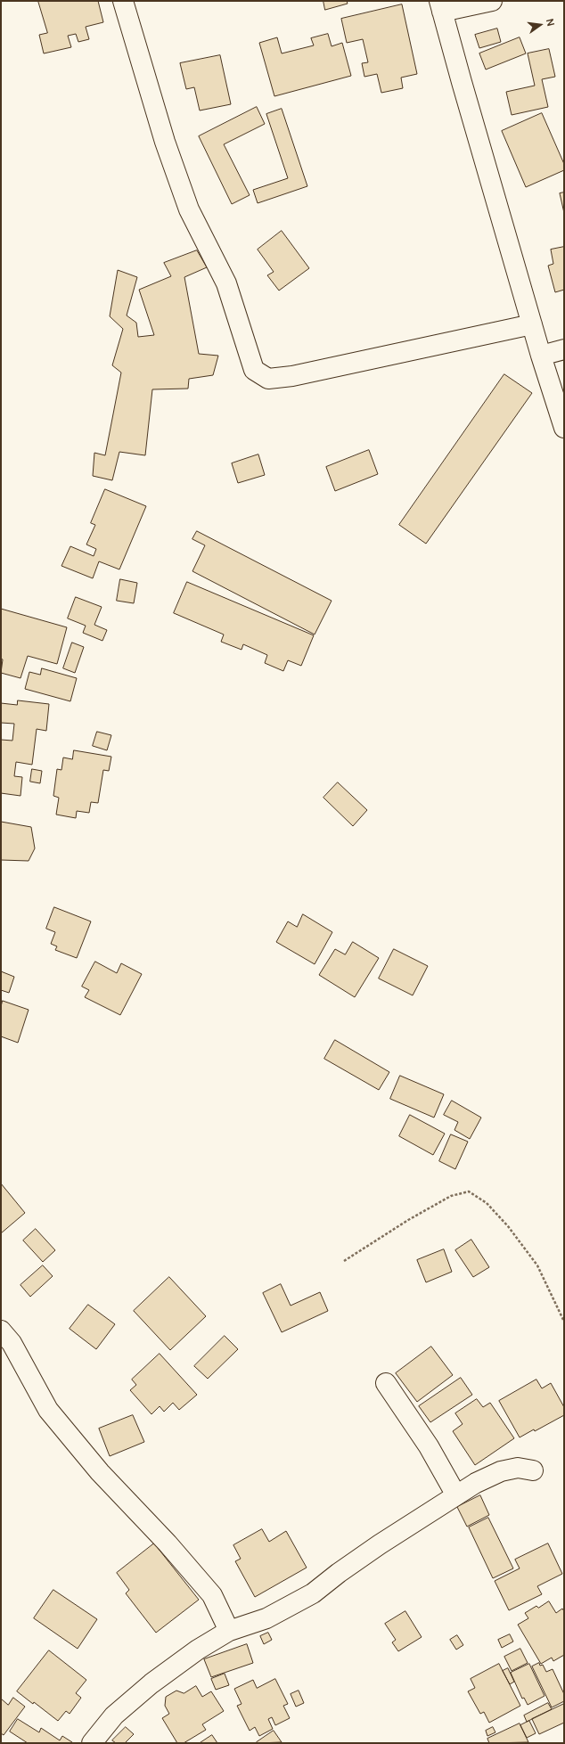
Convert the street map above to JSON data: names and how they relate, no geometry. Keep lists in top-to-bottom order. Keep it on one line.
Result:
{"north":"right"}
